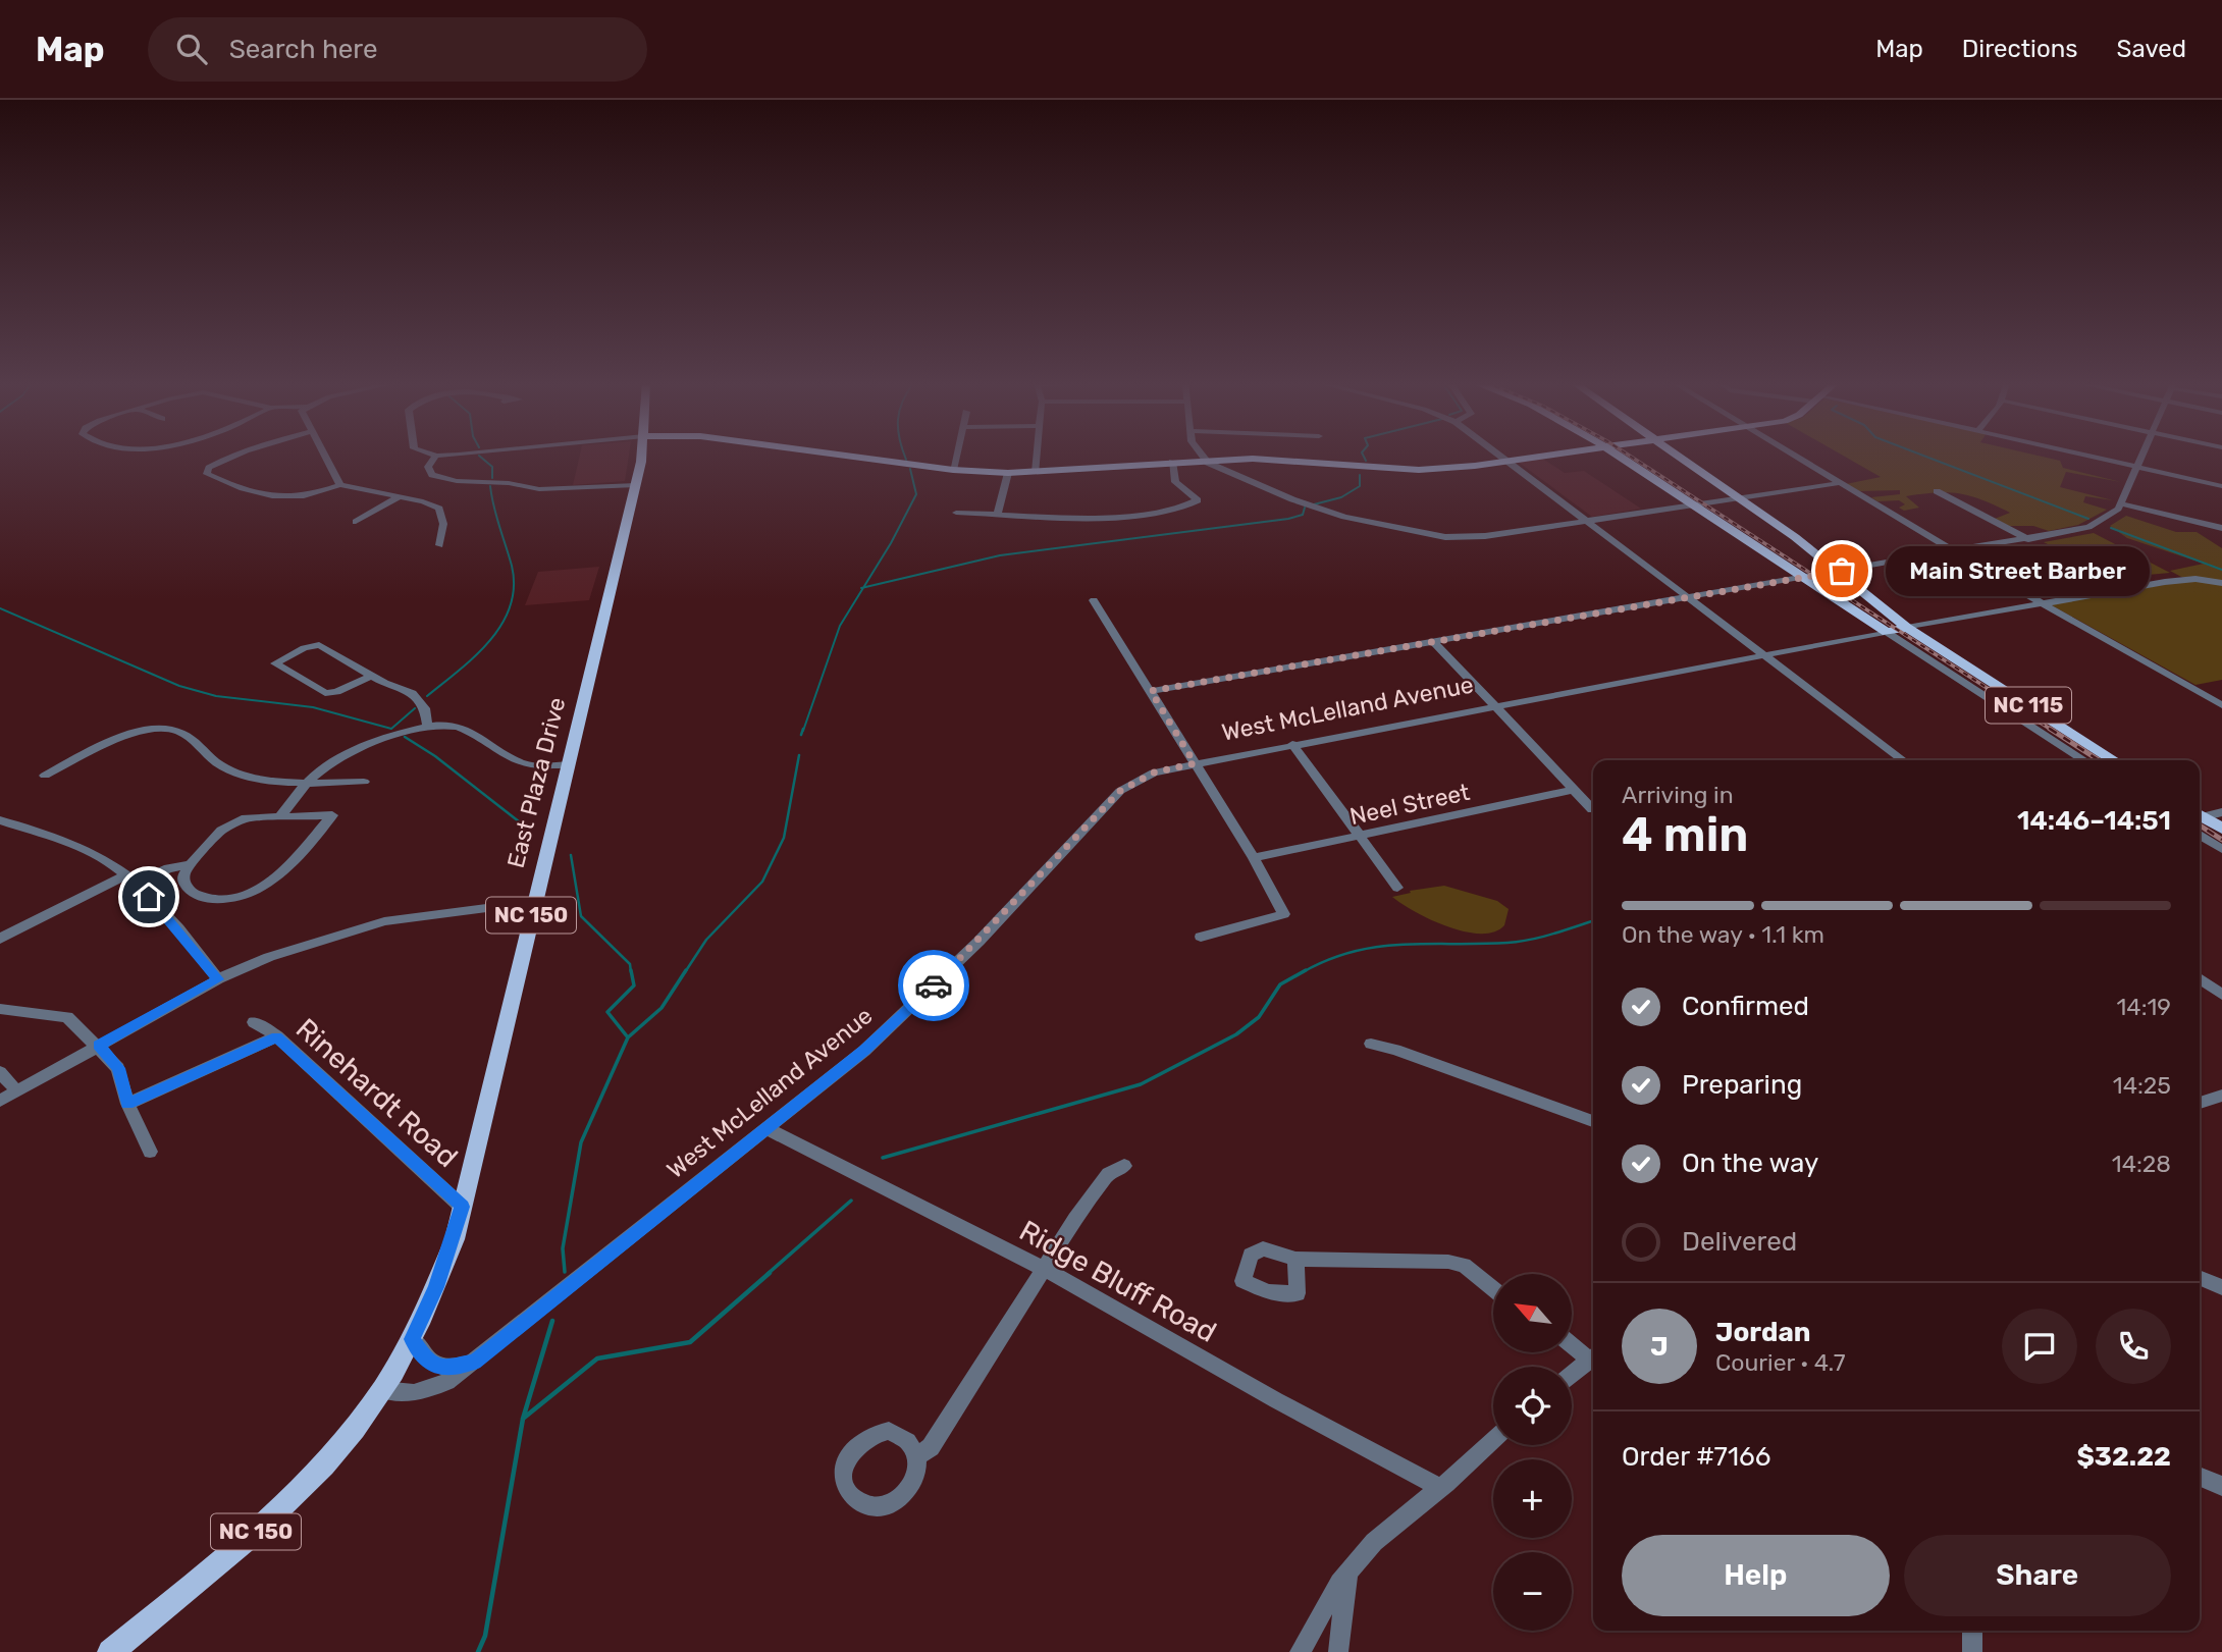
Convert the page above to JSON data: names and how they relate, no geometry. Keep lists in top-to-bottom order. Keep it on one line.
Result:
{"streets":{"main road":["NC 115","West McLelland Avenue","East Plaza Drive","NC 150"],"street":["Neel Street","Rinehardt Road","Ridge Bluff Road"]},"crossings":[["NC 115","West McLelland Avenue"],["West McLelland Avenue","East Plaza Drive"],["West McLelland Avenue","NC 150"],["West McLelland Avenue","Ridge Bluff Road"],["East Plaza Drive","NC 150"],["East Plaza Drive","Rinehardt Road"]],"places":["Main Street Barber"],"north":"top left","page":{"header":"Map","search":"Search here","nav":["Map","Directions","Saved"],"bubble":"Main Street Barber","heading":["4 min","Arriving in","14:46–14:51"],"panel":["Jordan","Courier · 4.7","Order #7166","$32.22"],"bar":"On the way · 1.1 km","list":[["Confirmed","14:19"],["Preparing","14:25"],["On the way","14:28"],"Delivered"],"map_buttons":["+","−"],"round":"J","buttons":["Help","Share"]}}
